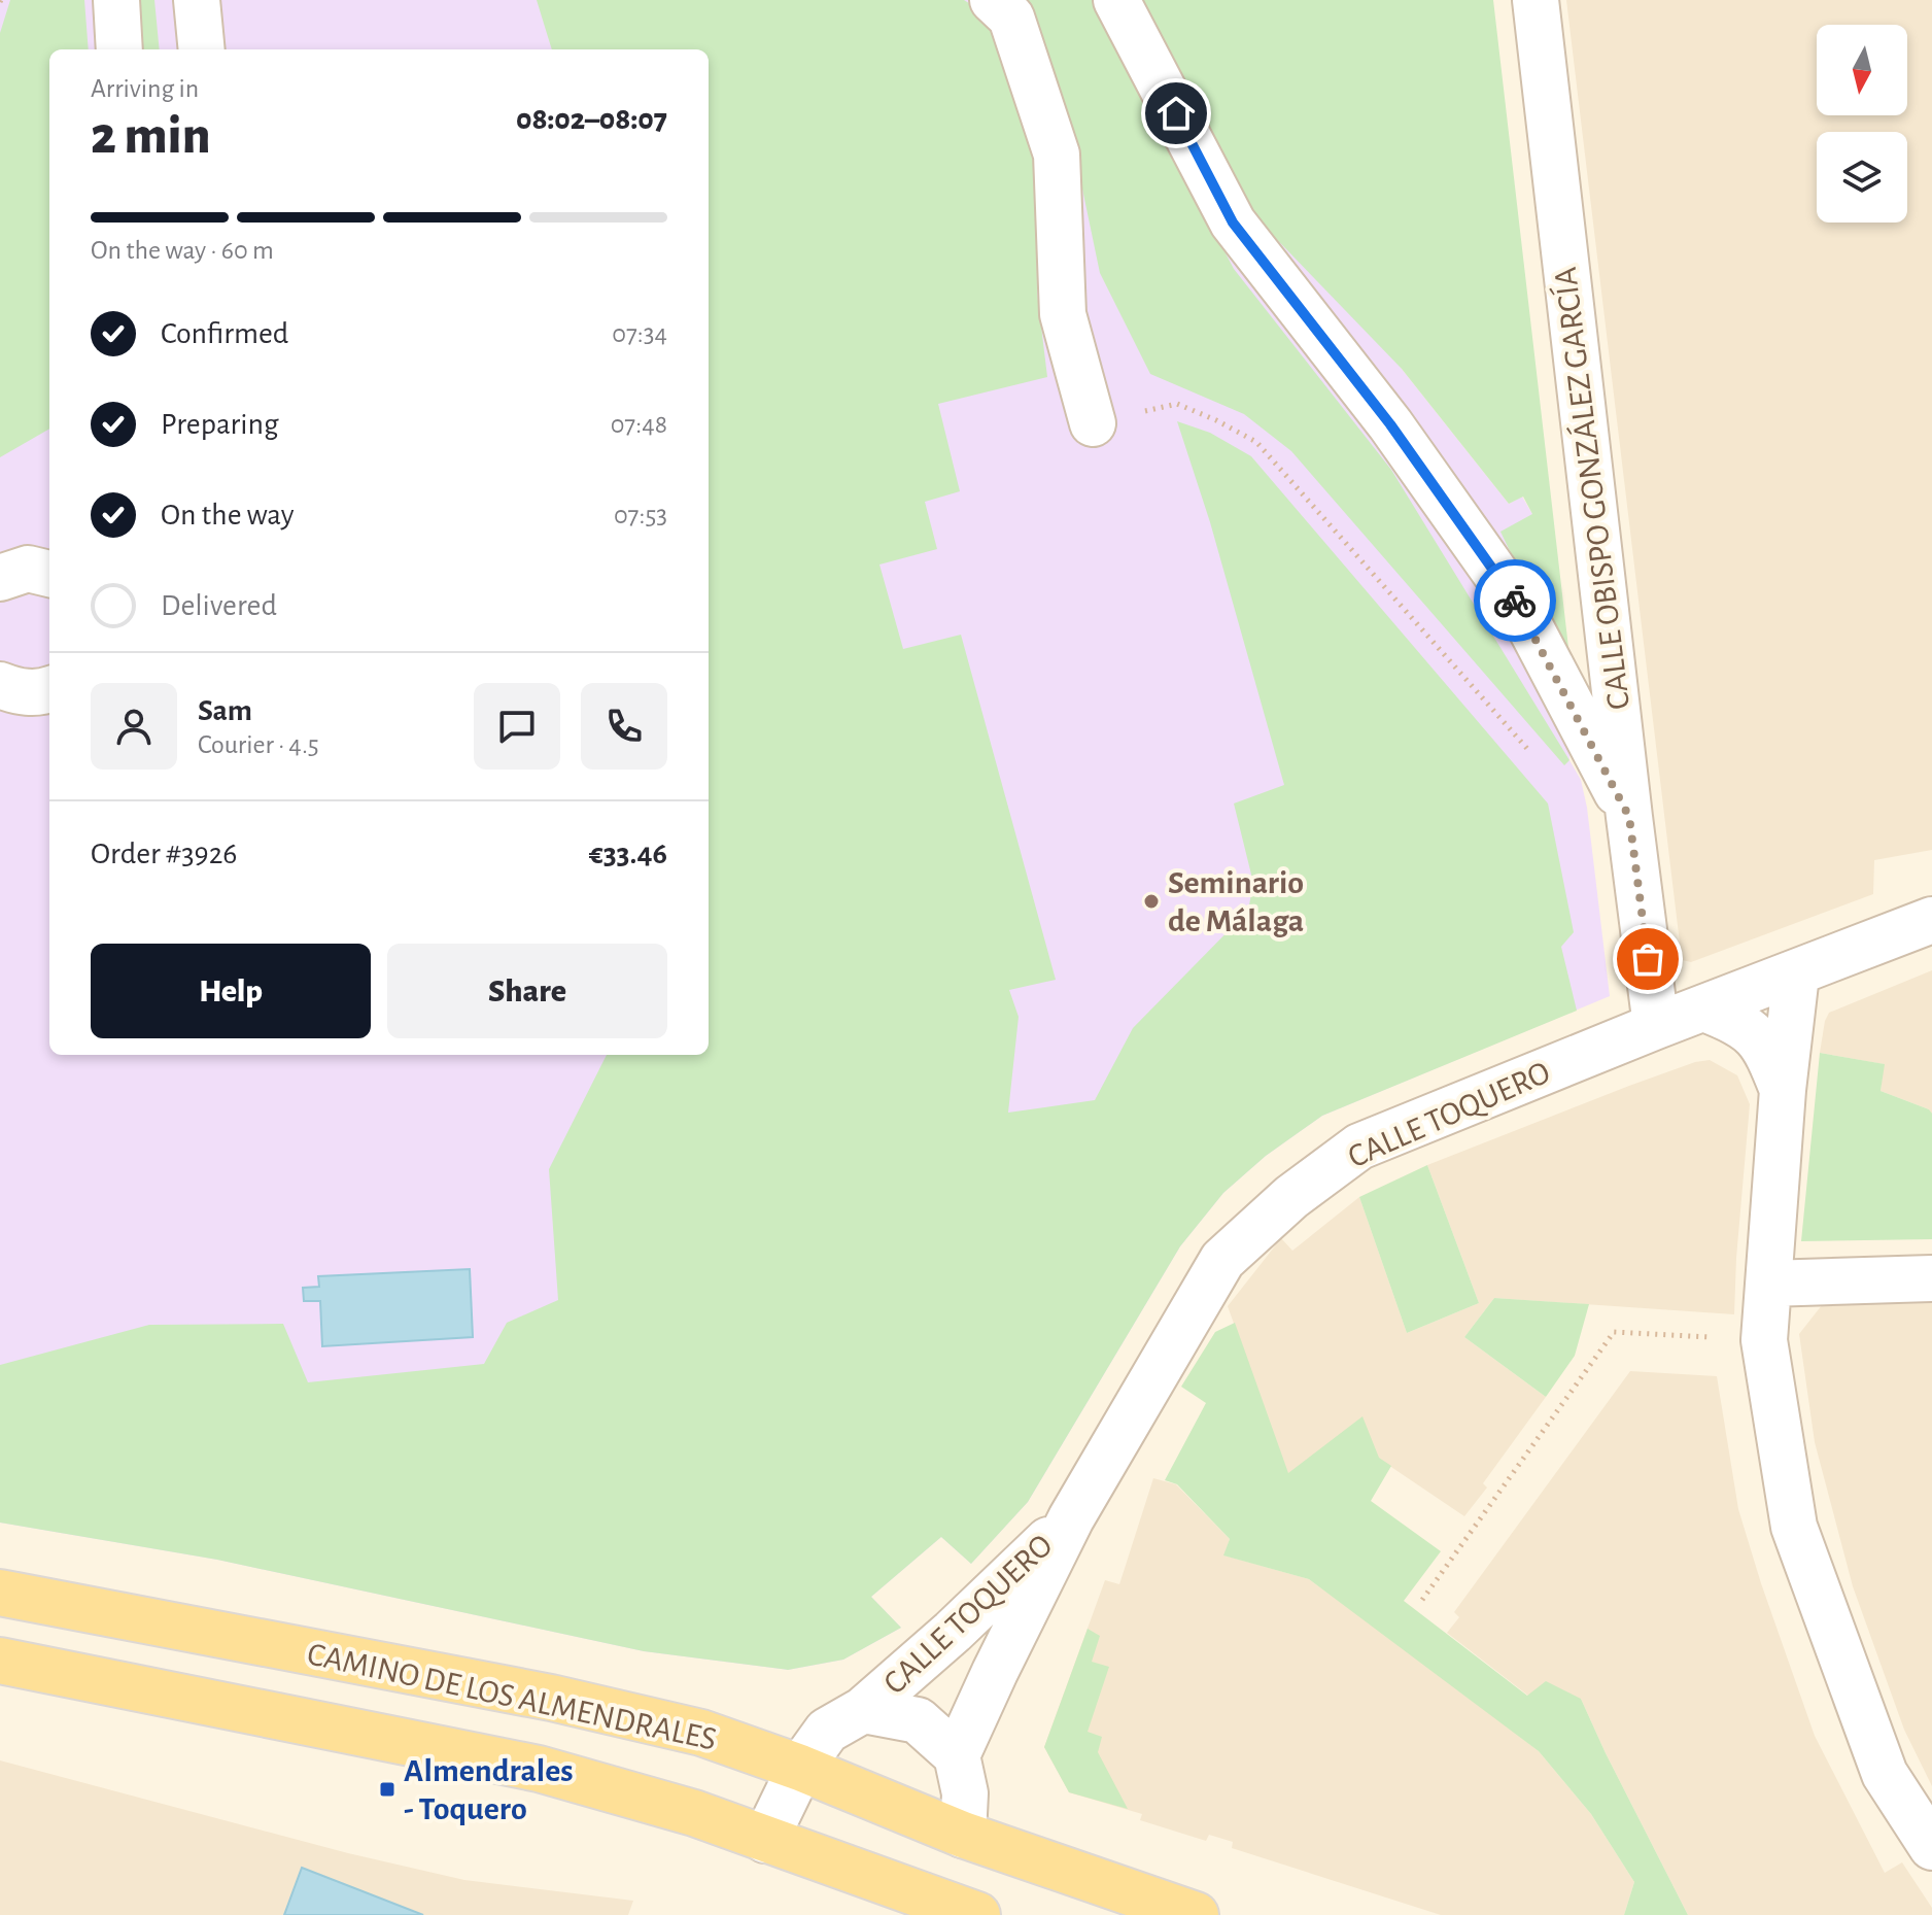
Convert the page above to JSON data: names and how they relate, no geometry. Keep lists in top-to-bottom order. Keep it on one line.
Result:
{"streets":{"main road":["CAMINO DE LOS ALMENDRALES"],"street":["CALLE OBISPO GONZÁLEZ GARCÍA","CALLE TOQUERO"]},"crossings":[["CALLE OBISPO GONZÁLEZ GARCÍA","CALLE TOQUERO"],["CALLE TOQUERO","CAMINO DE LOS ALMENDRALES"]],"places":{"other":["Seminario de Málaga"],"transit":["Almendrales - Toquero"]},"north":"bottom","page":{"heading":["2 min","Arriving in","08:02–08:07"],"panel":["Sam","Courier · 4.5","Order #3926","€33.46"],"bar":"On the way · 60 m","list":[["Confirmed","07:34"],["Preparing","07:48"],["On the way","07:53"],"Delivered"],"buttons":["Help","Share"]}}
